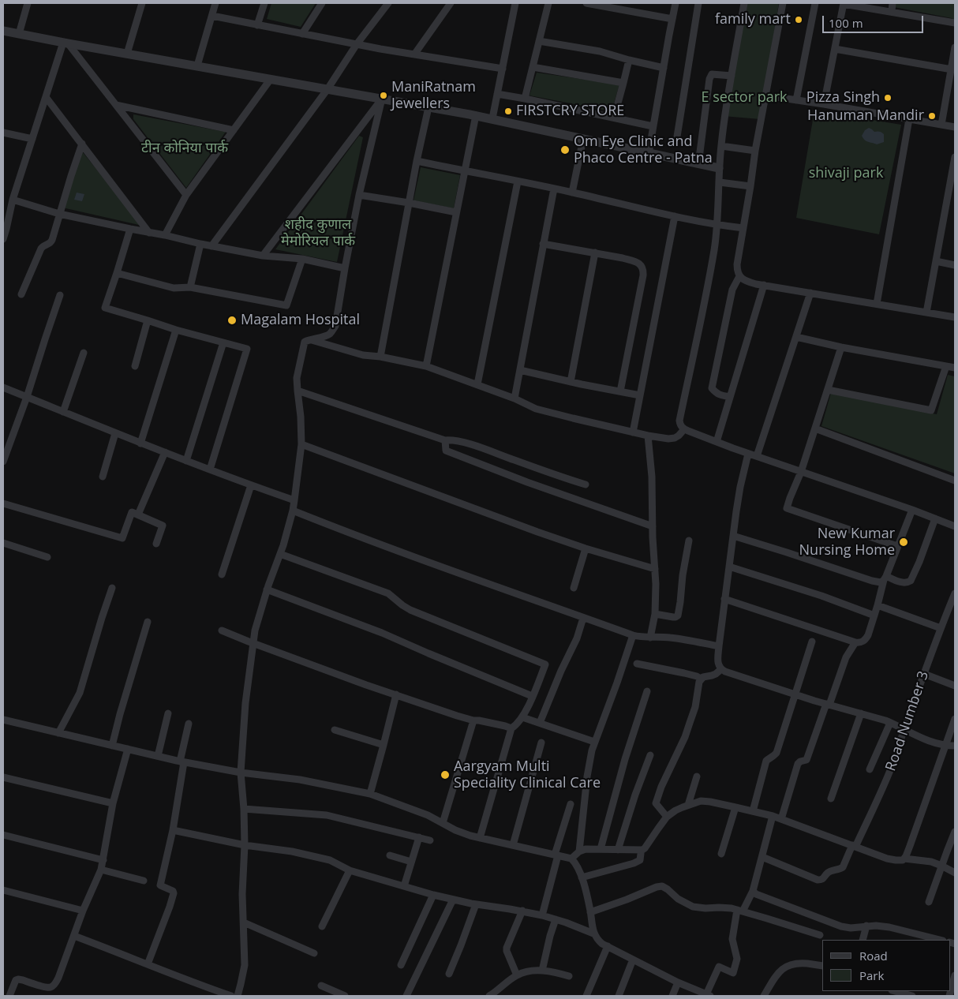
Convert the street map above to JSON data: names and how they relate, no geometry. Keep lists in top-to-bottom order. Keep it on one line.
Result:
{"streets":{"street":["Road Number 3"]},"parks":["E sector park","टीन कोनिया पार्क","shivaji park","शहीद कुणाल मेमोरियल पार्क"],"places":["family mart","ManiRatnam Jewellers","Pizza Singh","FIRSTCRY STORE","Hanuman Mandir","Om Eye Clinic and Phaco Centre - Patna","Magalam Hospital","New Kumar Nursing Home","Aargyam Multi Speciality Clinical Care"],"legend":["Road","Park"],"scale_bar":"100 m"}
